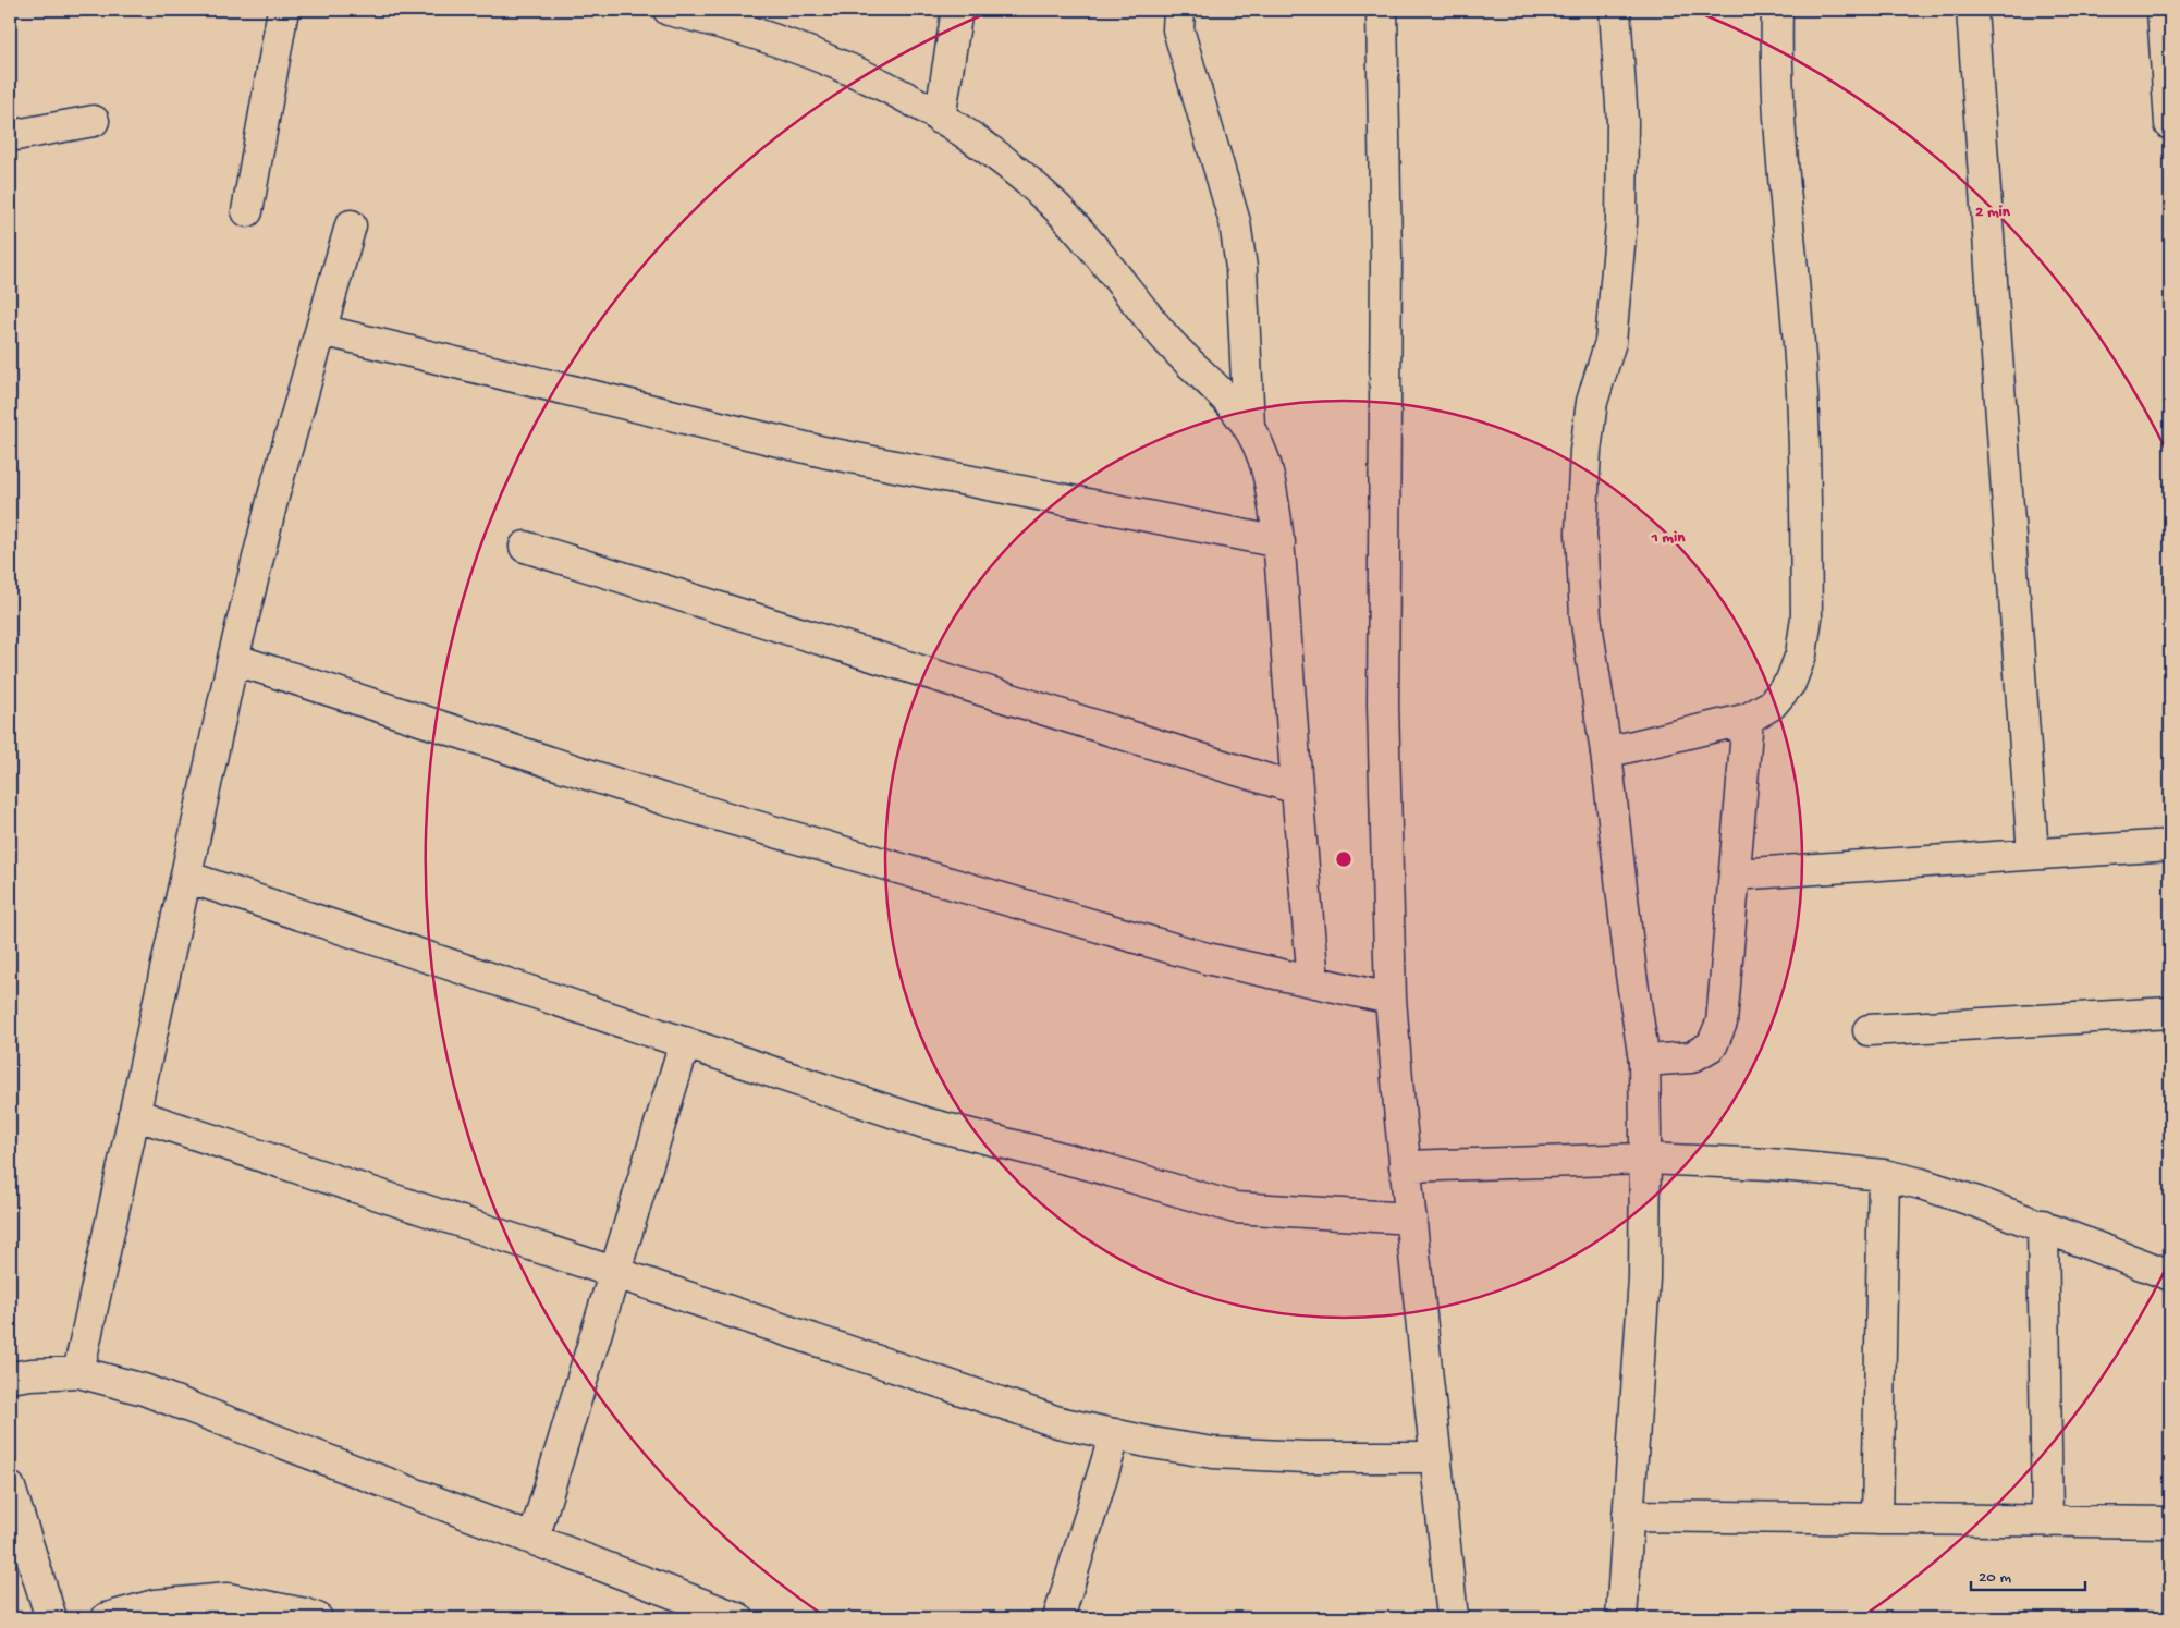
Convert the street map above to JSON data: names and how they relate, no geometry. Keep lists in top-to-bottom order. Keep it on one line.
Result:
{"scale_bar":"20 m","rings":["2 min","1 min"]}
